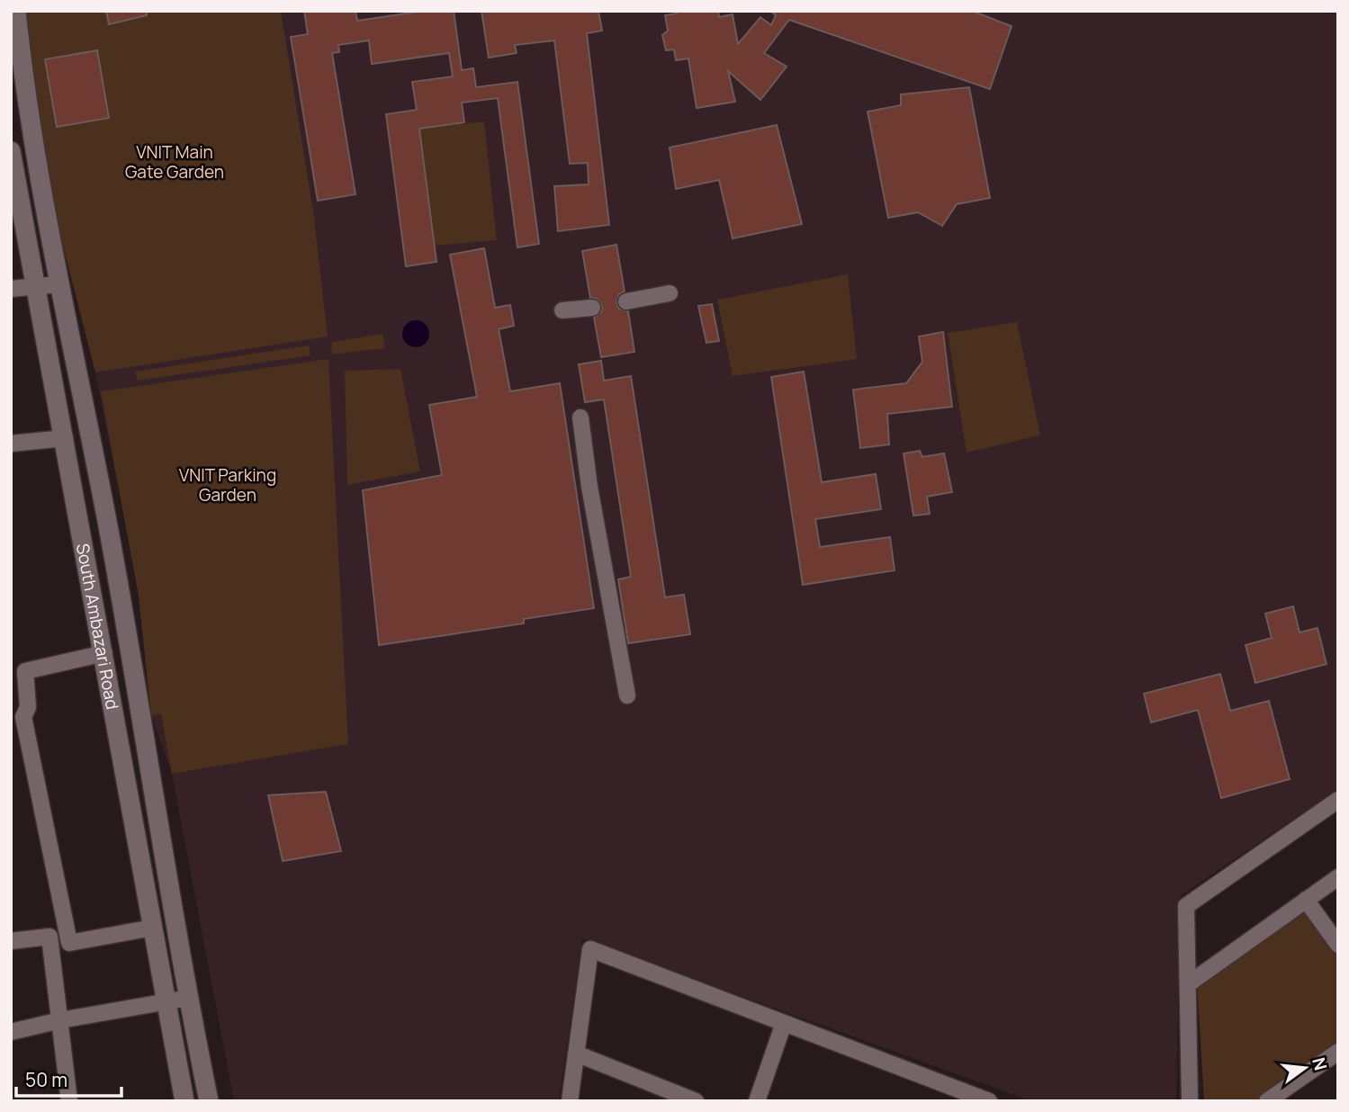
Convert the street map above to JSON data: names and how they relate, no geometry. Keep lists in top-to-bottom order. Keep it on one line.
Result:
{"streets":{"main road":["South Ambazari Road"]},"parks":["VNIT Main Gate Garden","VNIT Parking Garden"],"scale_bar":"50 m","north":"right"}
